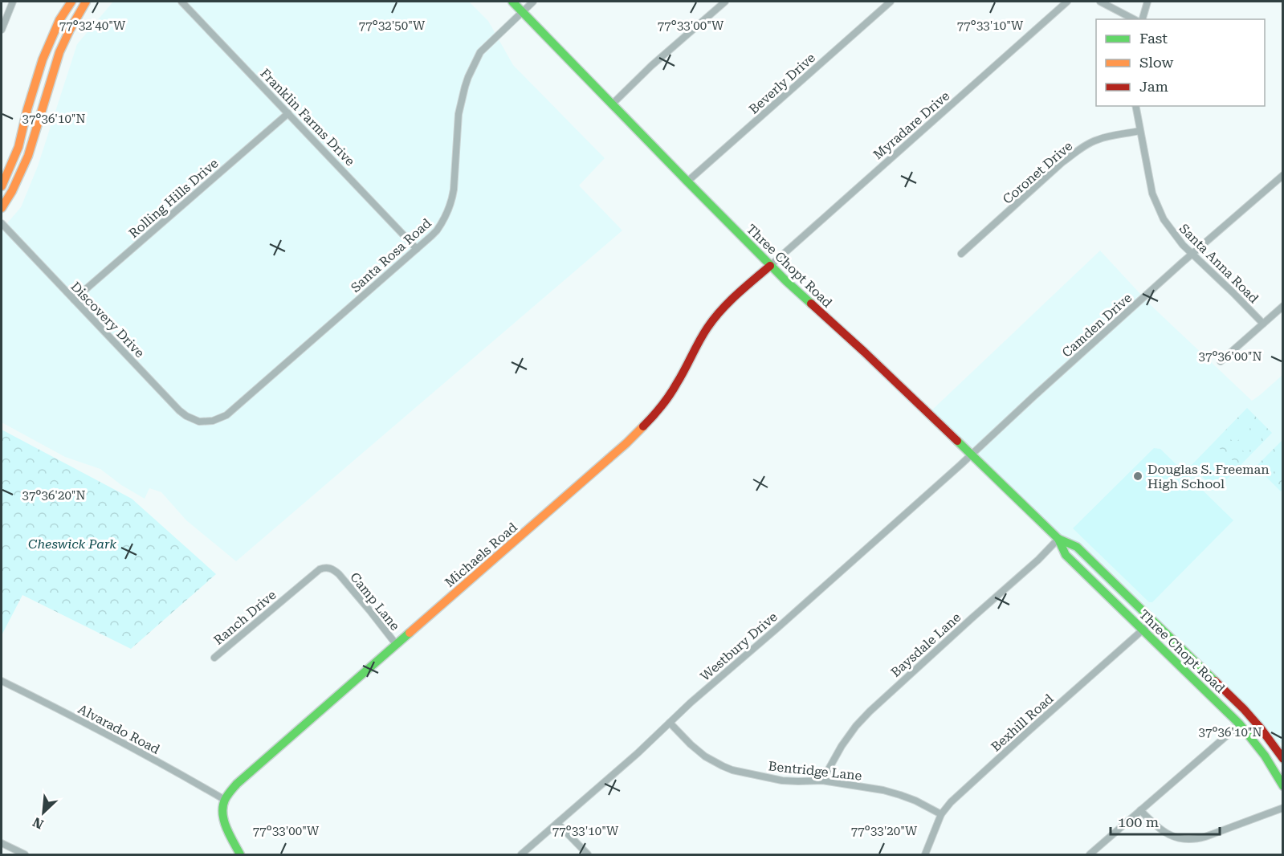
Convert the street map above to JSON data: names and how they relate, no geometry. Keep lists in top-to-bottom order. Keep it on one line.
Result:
{"streets":{"main road":["Three Chopt Road","Michaels Road"],"street":["Beverly Drive","Franklin Farms Drive","Myradare Drive","Coronet Drive","Rolling Hills Drive","Santa Rosa Road","Santa Anna Road","Discovery Drive","Camden Drive","Camp Lane","Ranch Drive","Baysdale Lane","Westbury Drive","Bexhill Road","Alvarado Road","Bentridge Lane"]},"crossings":[["Beverly Drive","Three Chopt Road"],["Franklin Farms Drive","Rolling Hills Drive"],["Franklin Farms Drive","Santa Rosa Road"],["Myradare Drive","Three Chopt Road"],["Myradare Drive","Michaels Road"],["Coronet Drive","Santa Anna Road"],["Rolling Hills Drive","Discovery Drive"],["Santa Rosa Road","Three Chopt Road"],["Santa Rosa Road","Discovery Drive"],["Santa Anna Road","Camden Drive"],["Three Chopt Road","Camden Drive"],["Three Chopt Road","Michaels Road"],["Three Chopt Road","Baysdale Lane"],["Three Chopt Road","Westbury Drive"],["Three Chopt Road","Bexhill Road"],["Camden Drive","Westbury Drive"],["Michaels Road","Camp Lane"],["Michaels Road","Alvarado Road"],["Camp Lane","Ranch Drive"],["Baysdale Lane","Bentridge Lane"],["Westbury Drive","Bentridge Lane"],["Bexhill Road","Bentridge Lane"]],"parks":["Cheswick Park"],"places":["Douglas S. Freeman High School"],"legend":["Fast","Slow","Jam"],"scale_bar":"100 m","north":"bottom left","coordinates":["77°32'40\"W","77°32'50\"W","77°33'00\"W","77°33'10\"W","37°36'10\"N","37°36'00\"N","37°36'20\"N","77°33'20\"W"]}
